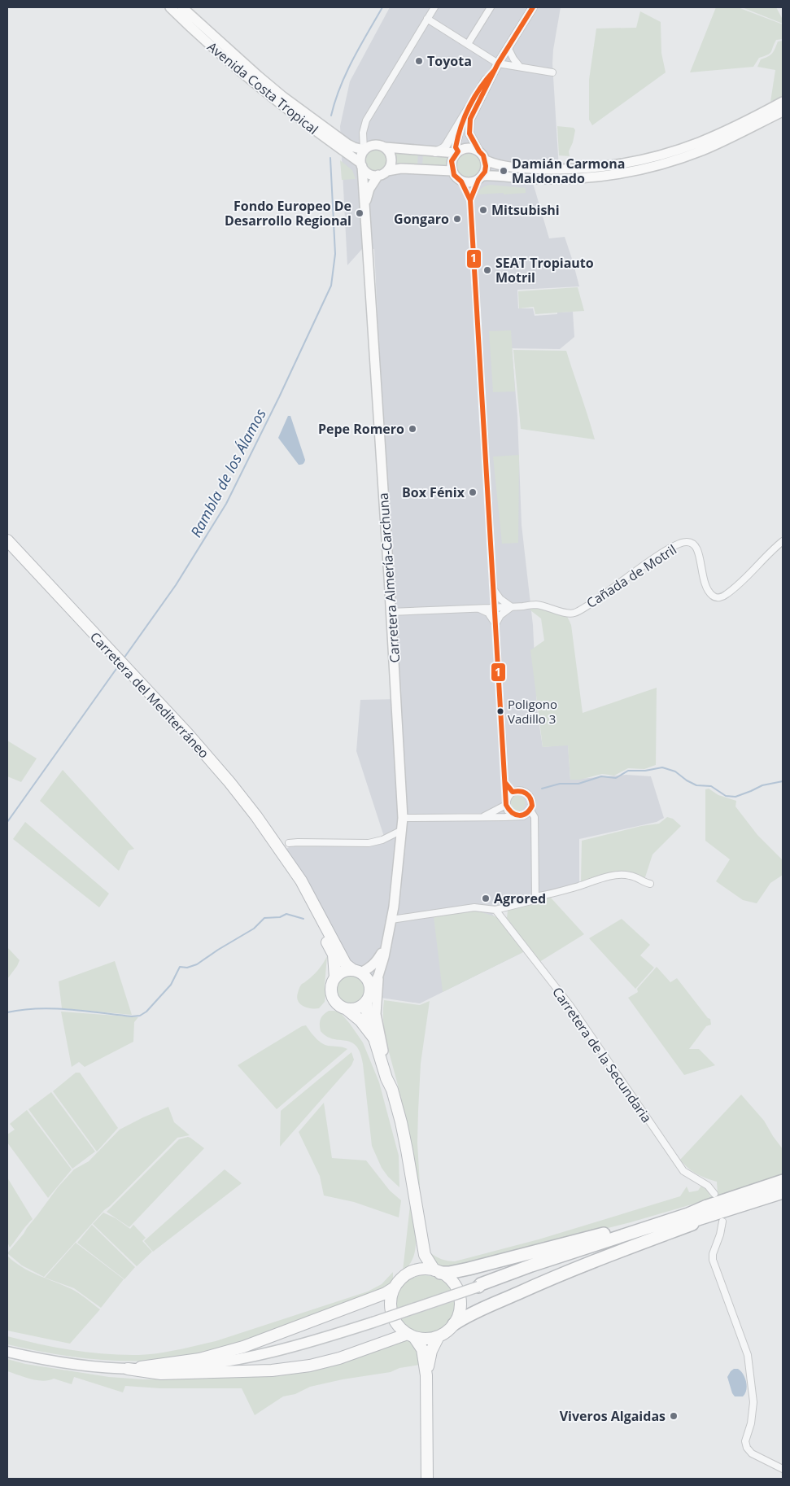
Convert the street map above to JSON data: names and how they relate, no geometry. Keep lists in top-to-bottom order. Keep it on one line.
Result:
{"streets":{"highway":["Carretera del Mediterráneo"],"main road":["Avenida Costa Tropical","Carretera Almería-Carchuna"],"street":["Cañada de Motril","Carretera de la Secundaria"]},"crossings":[["Avenida Costa Tropical","Carretera Almería-Carchuna"],["Cañada de Motril","Carretera Almería-Carchuna"]],"water":["Rambla de los Álamos"],"places":["Toyota","Damián Carmona Maldonado","Mitsubishi","Fondo Europeo De Desarrollo Regional","Gongaro","SEAT Tropiauto Motril","Pepe Romero","Box Fénix","Poligono Vadillo 3","Agrored","Viveros Algaidas"],"lines":["transit line 1"]}
